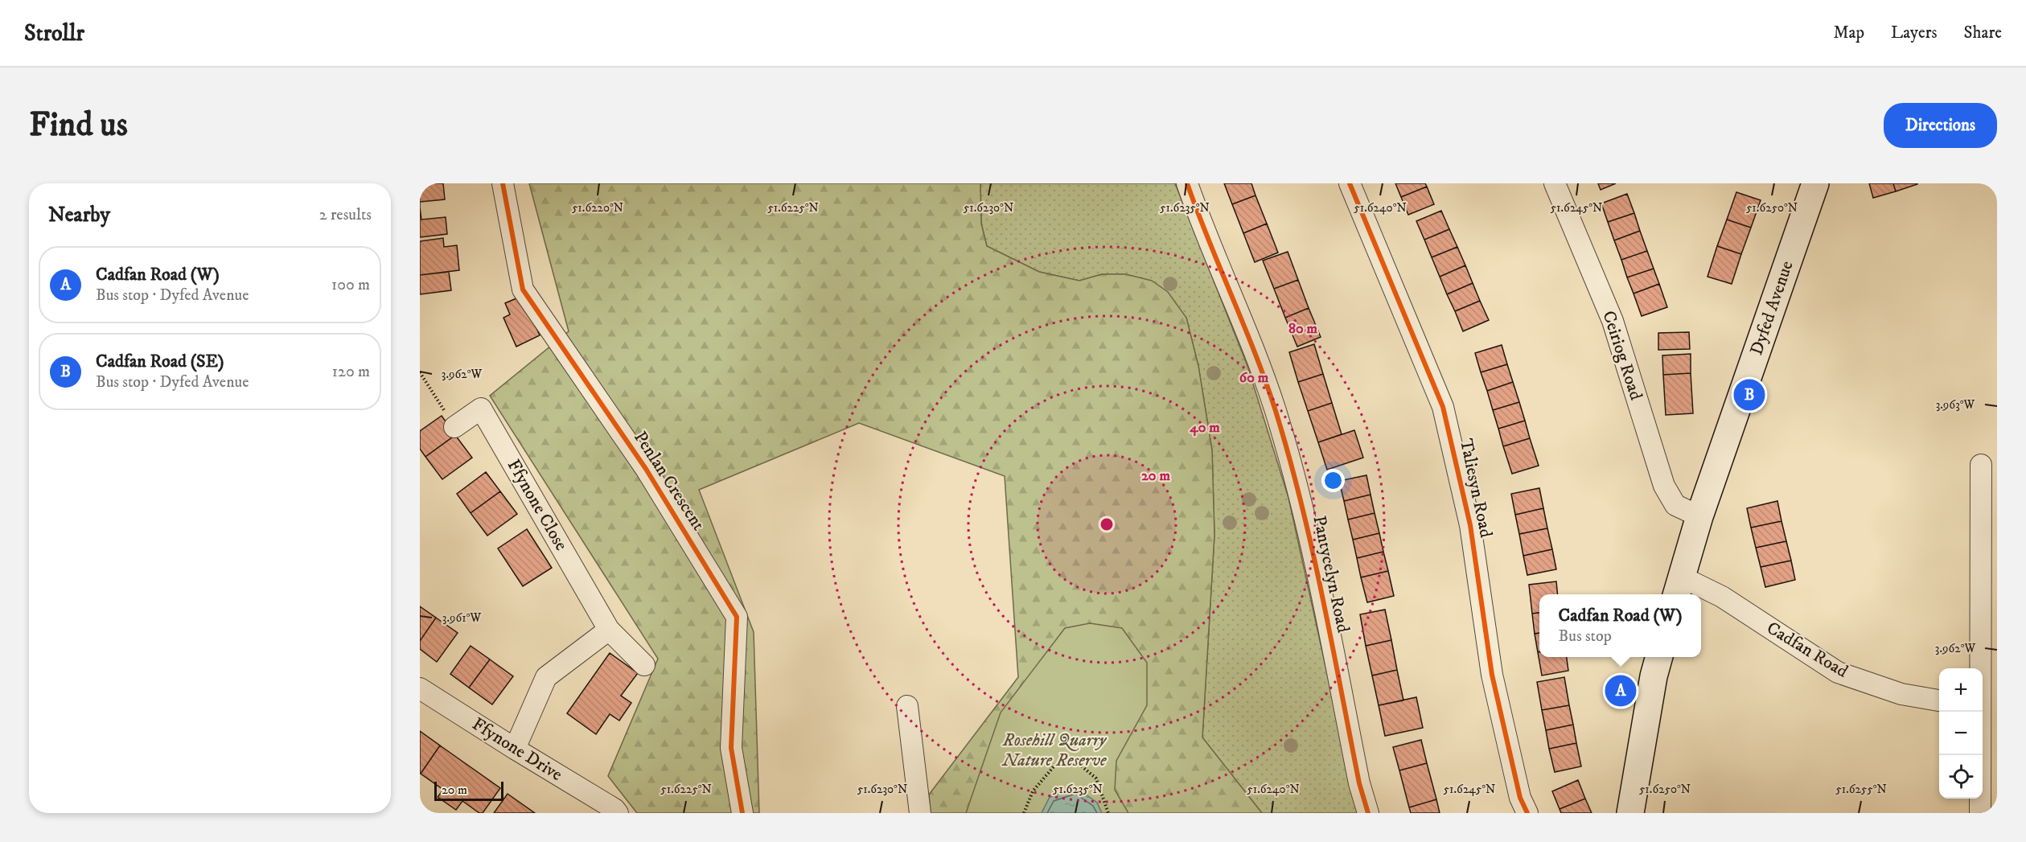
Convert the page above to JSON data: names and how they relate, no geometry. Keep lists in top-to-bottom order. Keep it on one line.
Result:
{"streets":{"street":["Dyfed Avenue","Ceiriog Road","Penlan Crescent","Taliesyn Road","Ffynone Close","Pantycelyn Road","Cadfan Road","Ffynone Drive"]},"crossings":[["Dyfed Avenue","Ceiriog Road"],["Dyfed Avenue","Cadfan Road"]],"parks":["Rosehill Quarry Nature Reserve"],"scale_bar":"20 m","page":{"header":"Strollr","nav":["Map","Layers","Share"],"buttons":"Directions","title":"Find us","heading":["Nearby","2 results"],"list":[{"mark":"A","name":"Cadfan Road (W)","note":"Bus stop · Dyfed Avenue","value":"100 m"},{"mark":"B","name":"Cadfan Road (SE)","note":"Bus stop · Dyfed Avenue","value":"120 m"}],"pins":["B","A"],"popup":["Cadfan Road (W)","Bus stop"],"map_buttons":["+","−"],"scale":"20 m"},"coordinates":["51.6220°N","51.6225°N","51.6230°N","51.6235°N","51.6240°N","51.6245°N","51.6250°N","3.962°W","3.963°W","3.961°W","51.6255°N"],"rings":["80 m","60 m","40 m","20 m"]}
